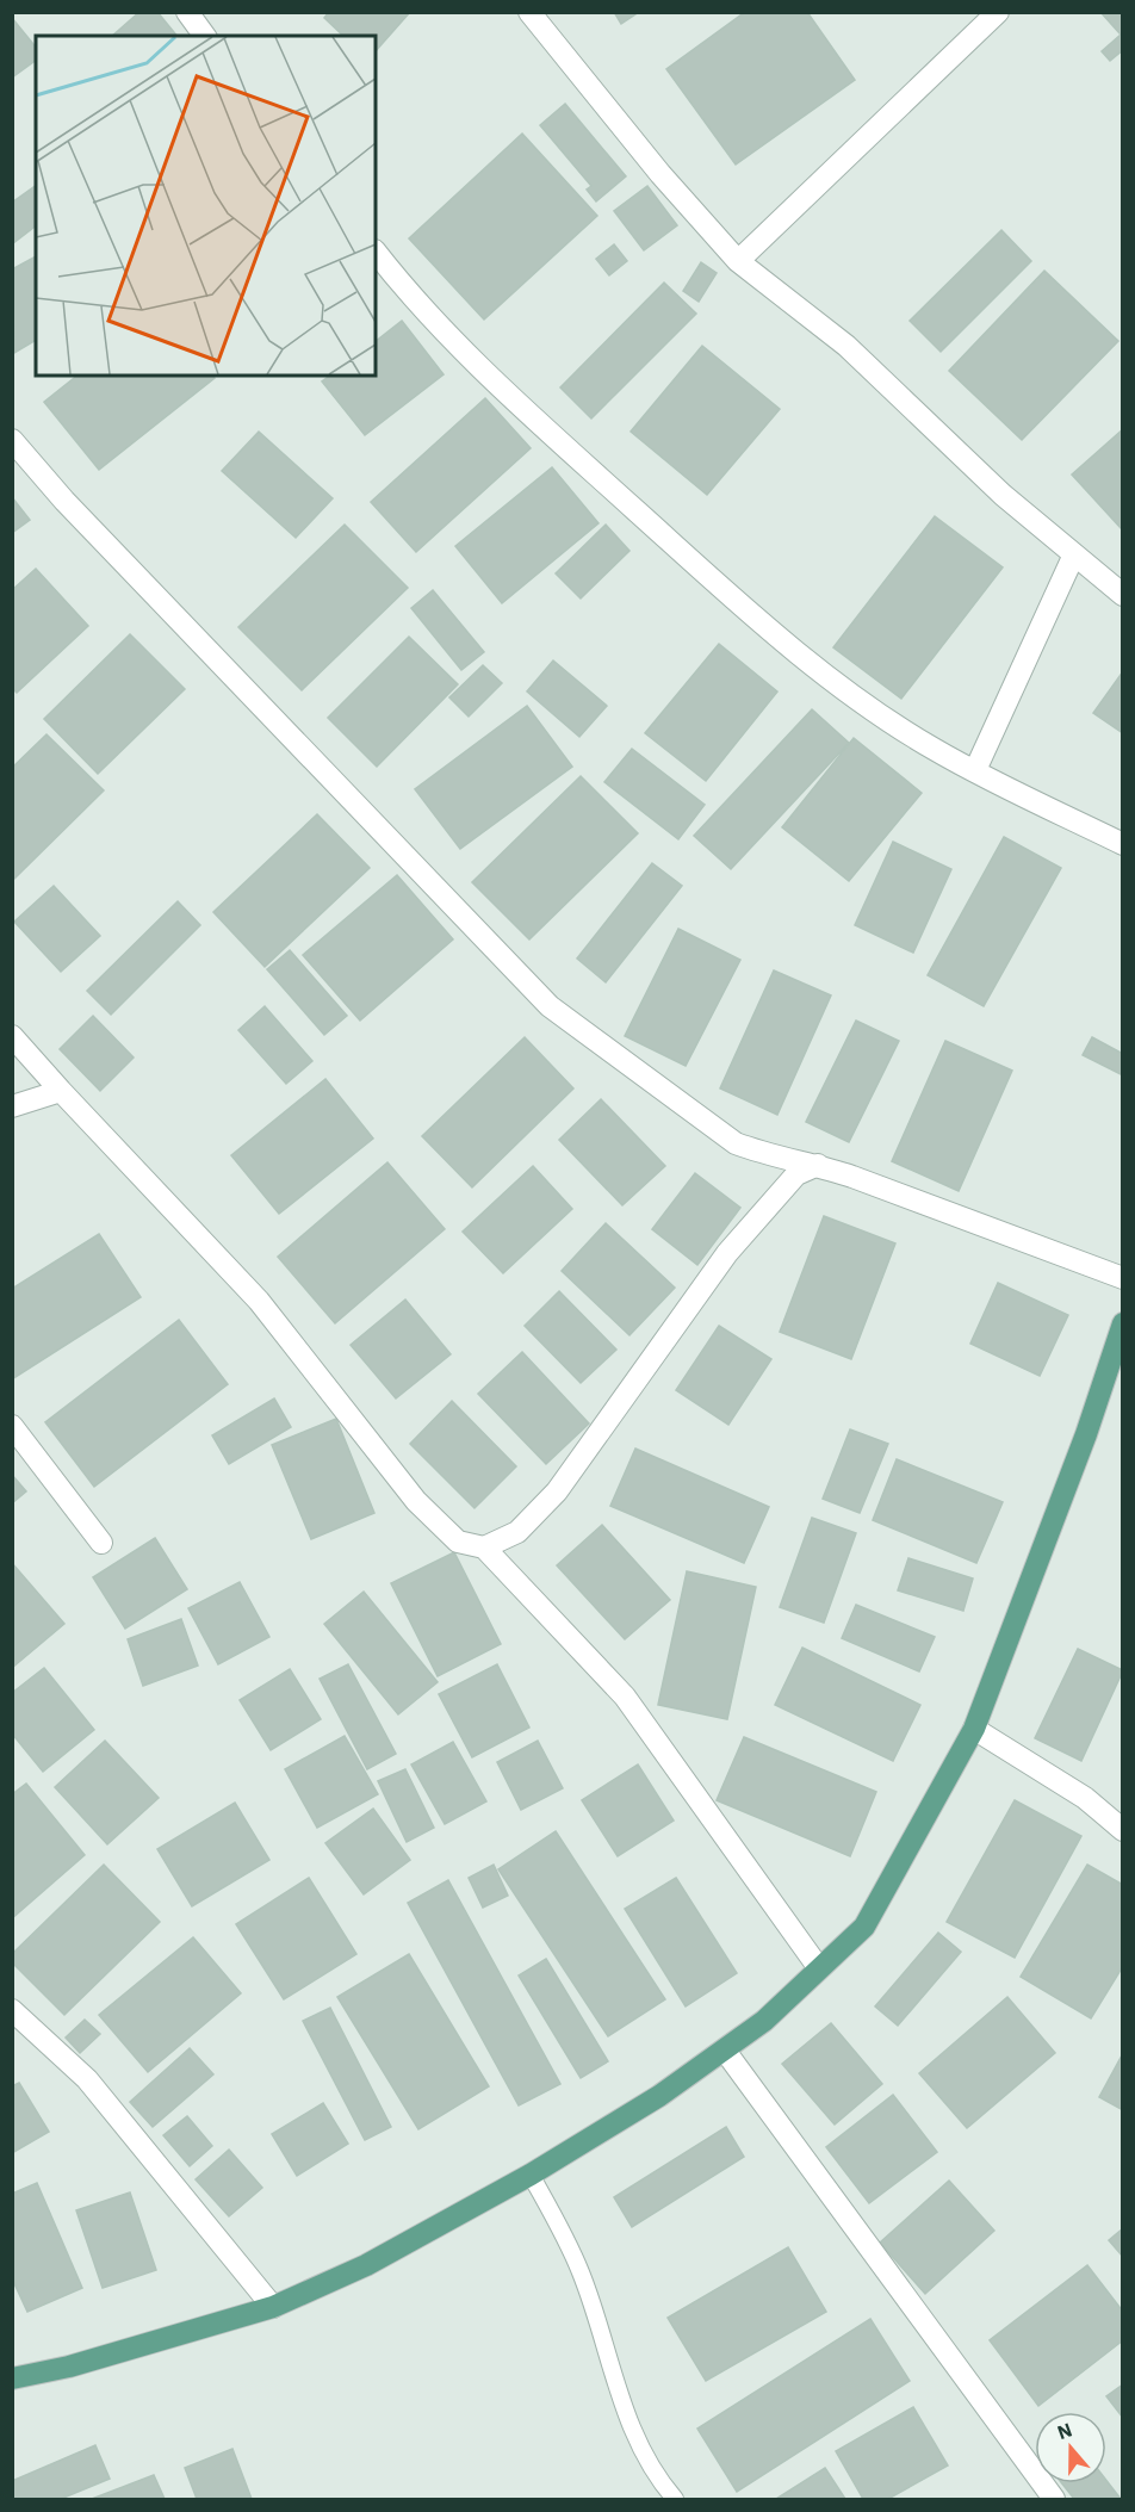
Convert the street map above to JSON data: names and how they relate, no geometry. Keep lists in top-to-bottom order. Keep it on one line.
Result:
{"north":"top"}
